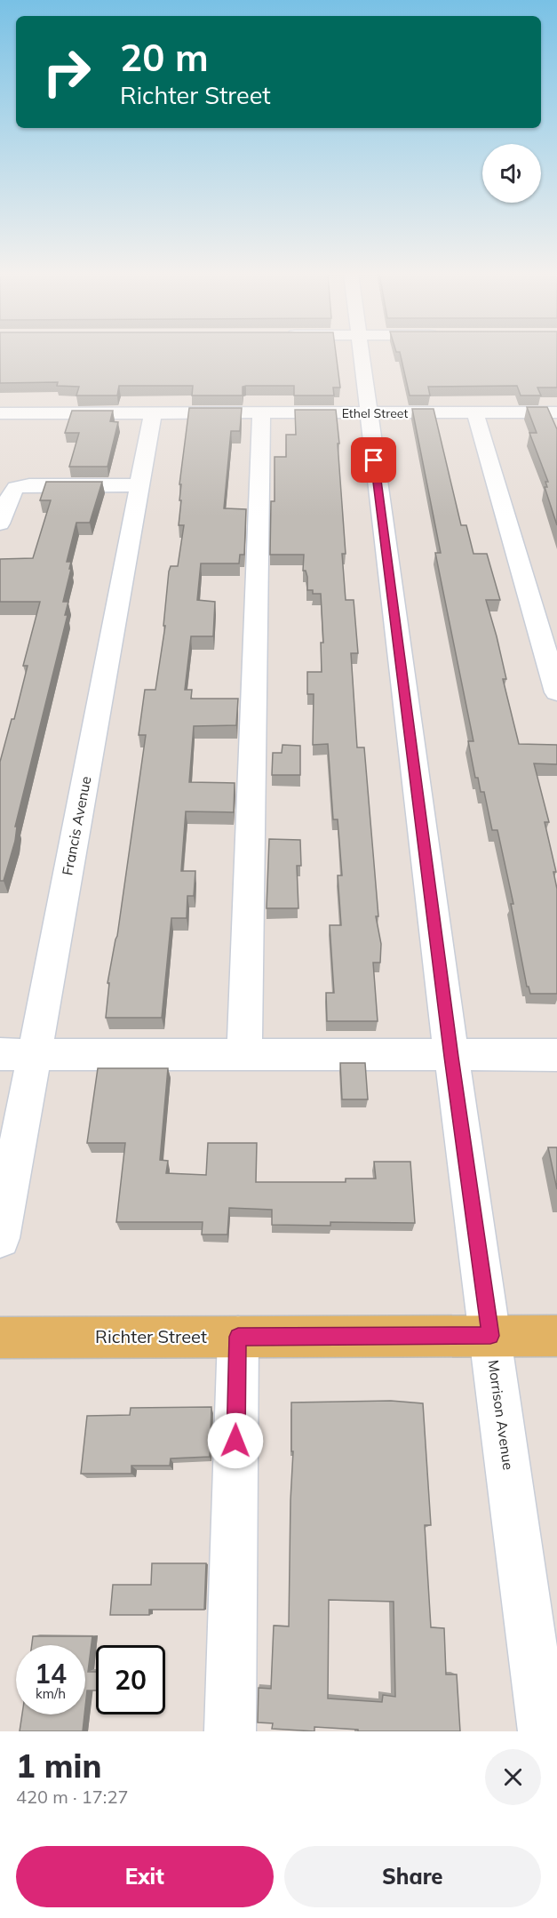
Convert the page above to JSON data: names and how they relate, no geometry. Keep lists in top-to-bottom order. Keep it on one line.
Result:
{"streets":{"main road":["Richter Street"],"street":["Ethel Street","Francis Avenue","Morrison Avenue"]},"crossings":[["Ethel Street","Francis Avenue"],["Ethel Street","Morrison Avenue"],["Richter Street","Morrison Avenue"]],"page":{"turn":["20 m","Richter Street"],"speed":"14 km/h","limit":"20","heading":["1 min","420 m · 17:27"],"buttons":["Exit","Share"]}}
